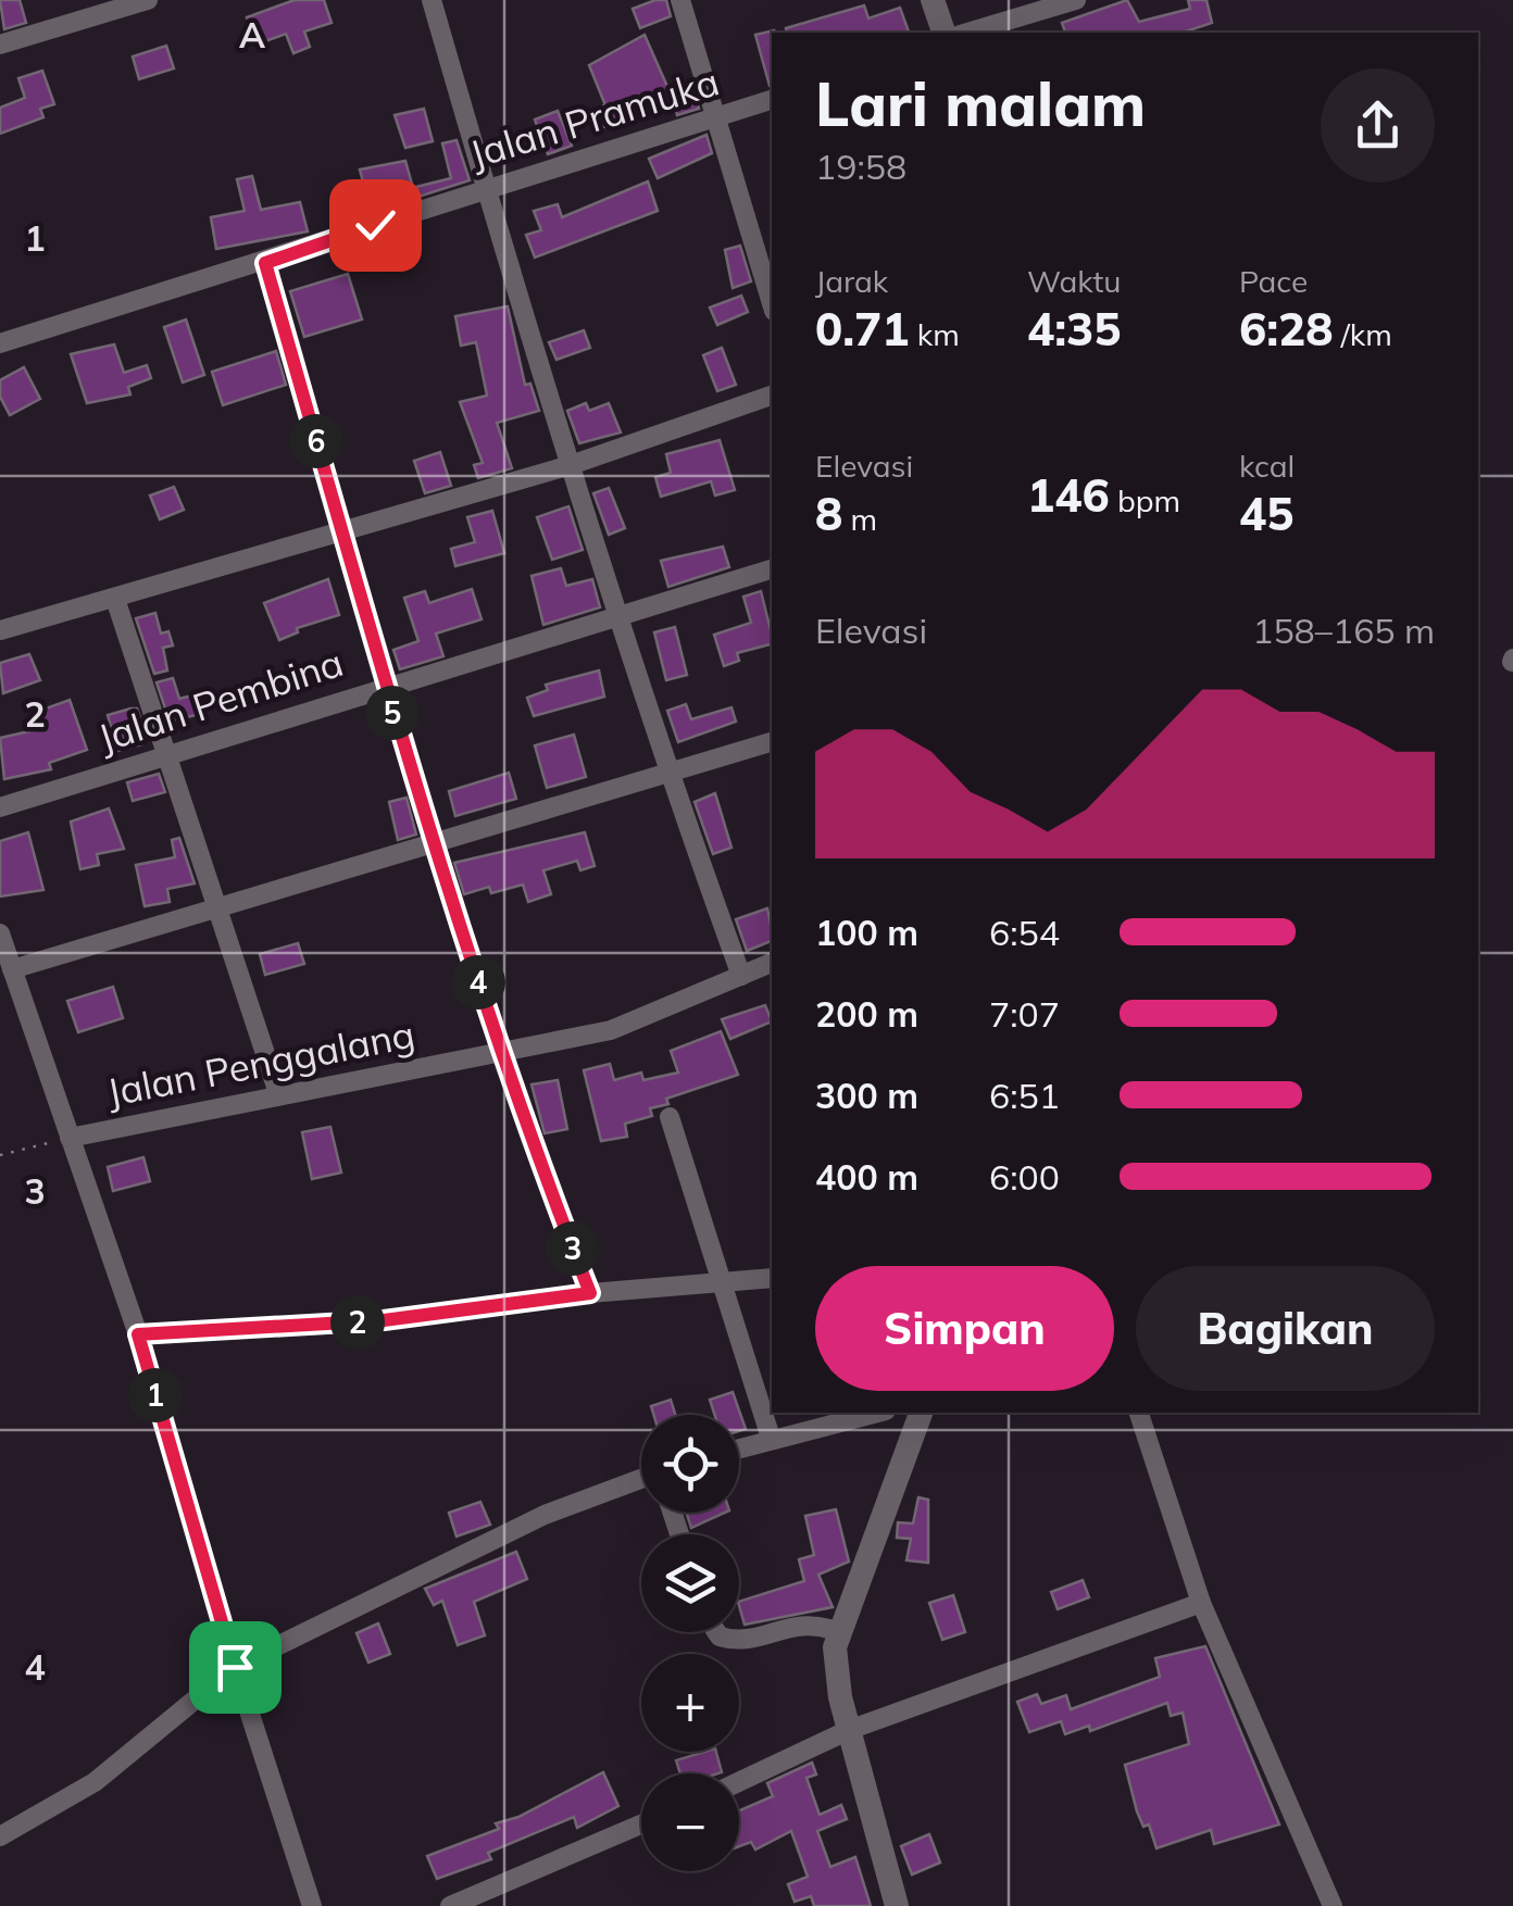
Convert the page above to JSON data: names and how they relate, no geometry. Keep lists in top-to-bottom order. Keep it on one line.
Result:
{"streets":{"street":["Jalan Pramuka","Jalan Pembina","Jalan Penggalang"]},"page":{"heading":["Lari malam","19:58"],"stats":[["Jarak","0.71 km"],["Waktu","4:35"],["Pace","6:28 /km"],["Elevasi","8 m"],["146 bpm"],["kcal","45"]],"pins":["6","5","4","3","2","1"],"chart":["Elevasi","158–165 m"],"list":[{"name":"100 m","note":"6:54"},{"name":"200 m","note":"7:07"},{"name":"300 m","note":"6:51"},{"name":"400 m","note":"6:00"}],"buttons":["Simpan","Bagikan"],"map_buttons":["+","−"]},"grid":{"columns":["A"],"rows":["1","2","3","4"]}}
